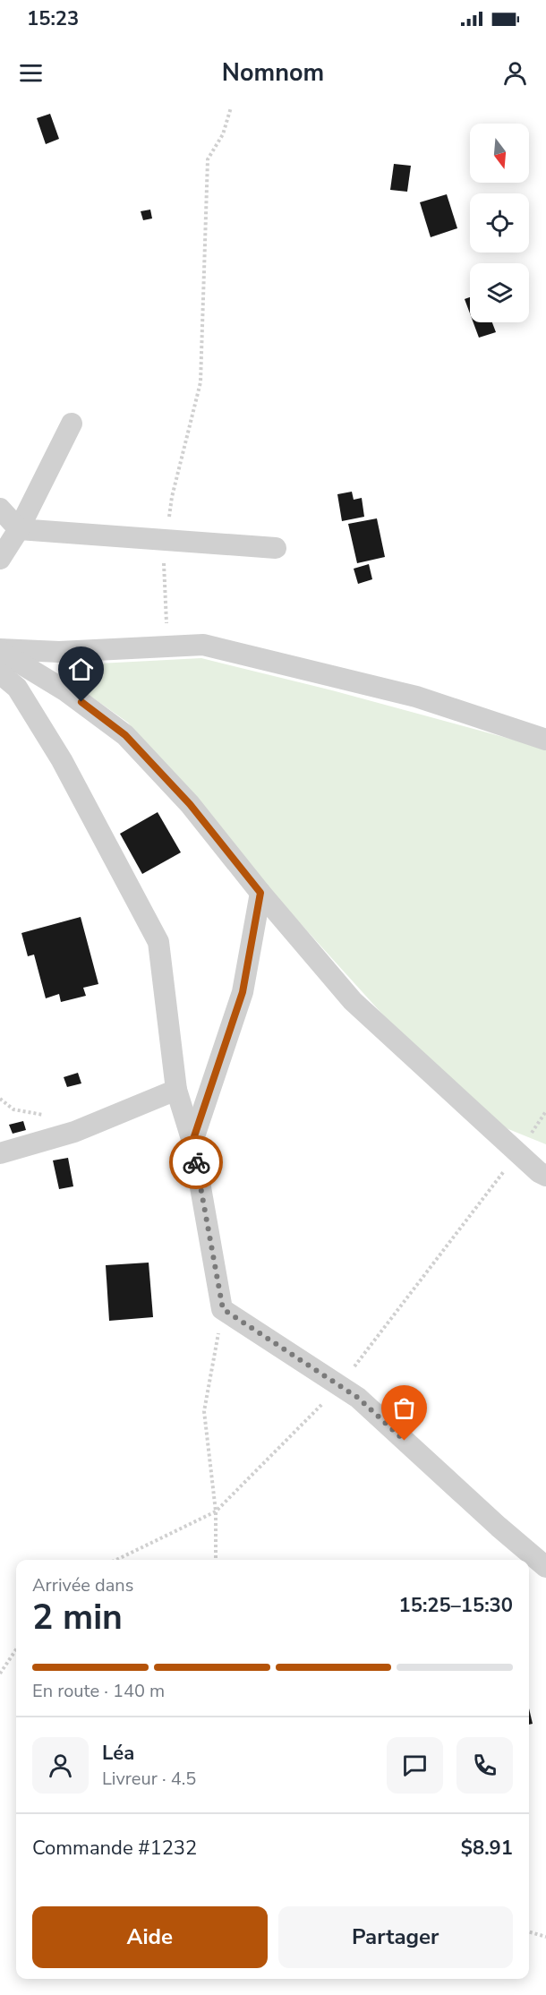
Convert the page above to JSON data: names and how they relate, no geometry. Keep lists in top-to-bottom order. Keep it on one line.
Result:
{"north":"bottom","page":{"status":"15:23","header":"Nomnom","heading":["2 min","Arrivée dans","15:25–15:30"],"panel":["Léa","Livreur · 4.5","Commande #1232","$8.91"],"bar":"En route · 140 m","buttons":["Aide","Partager"]}}
